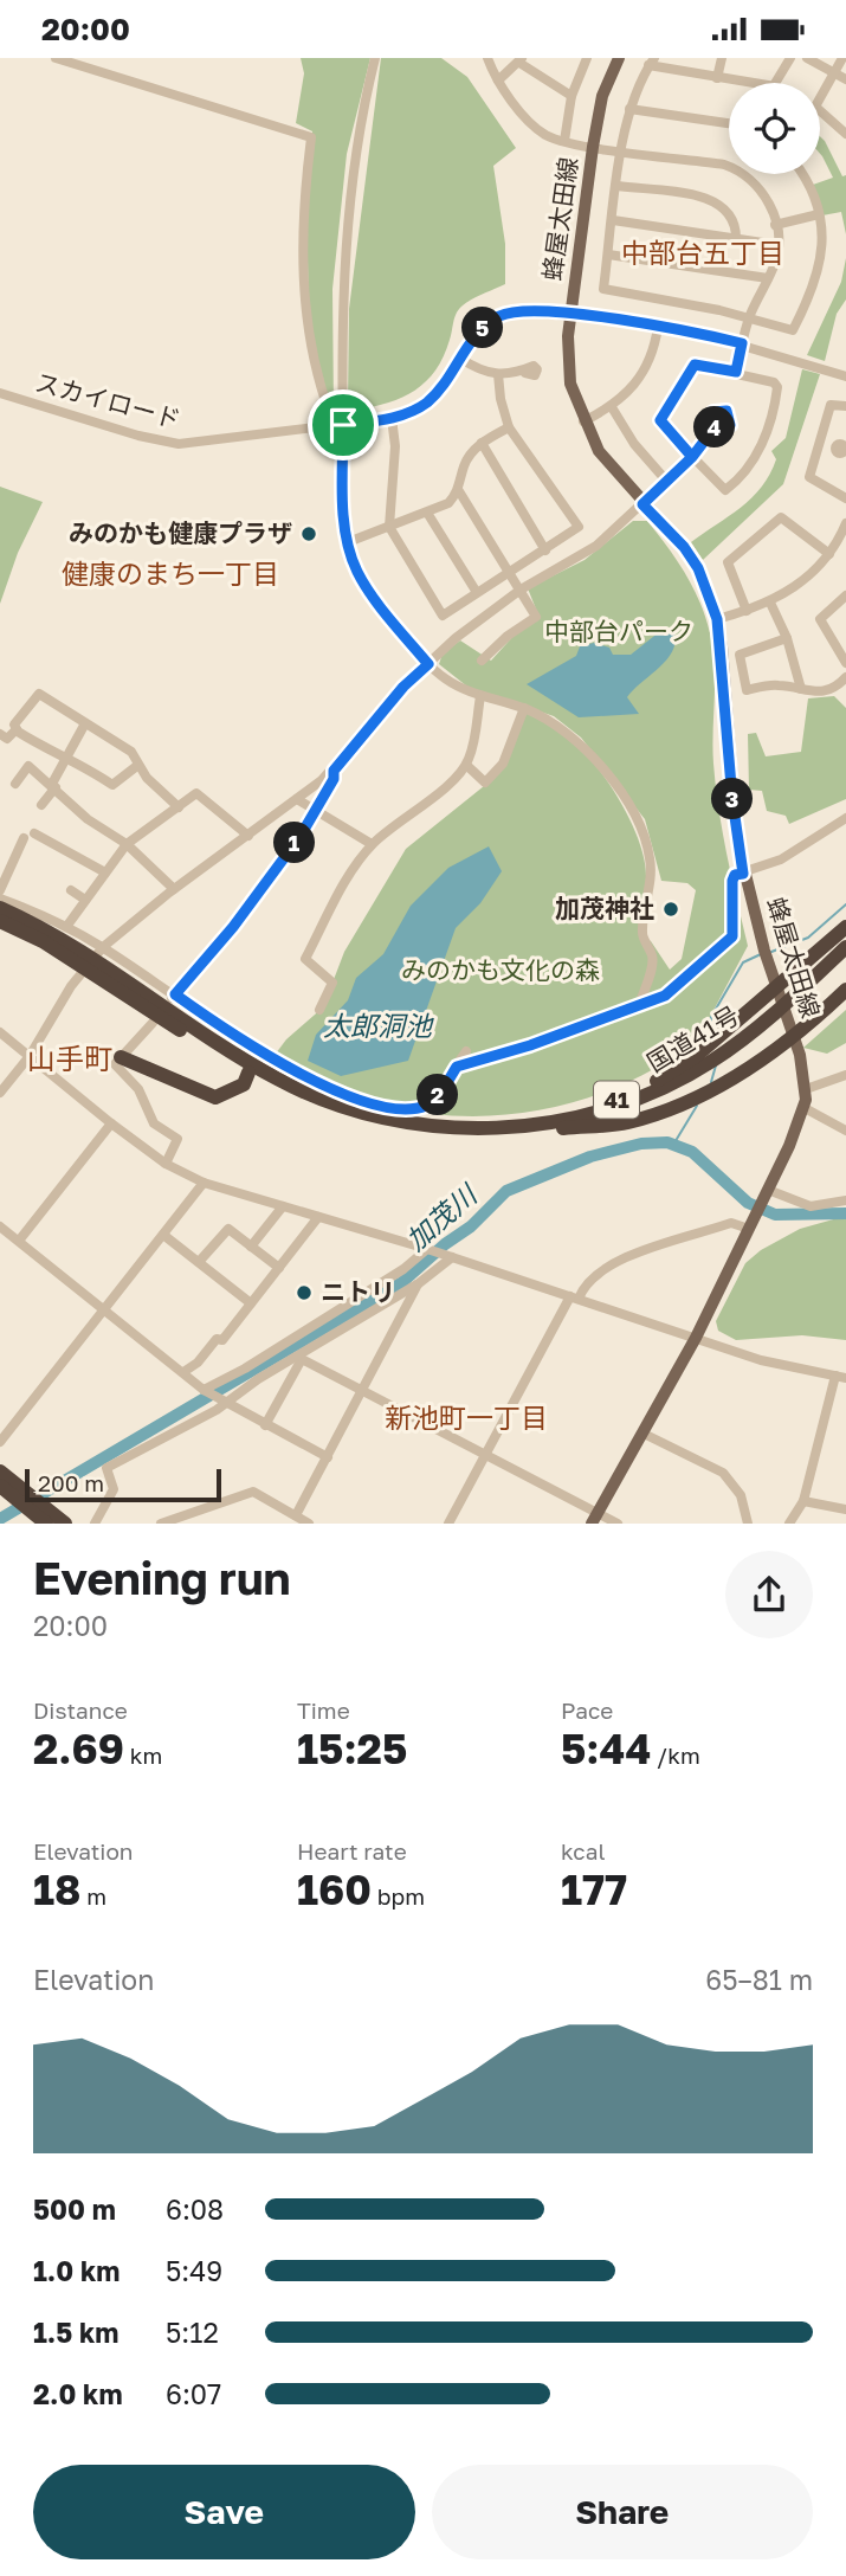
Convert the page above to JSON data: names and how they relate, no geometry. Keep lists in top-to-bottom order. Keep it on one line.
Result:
{"streets":{"highway":["国道41号","41"],"main road":["蜂屋太田線"],"street":["スカイロード"]},"crossings":[["蜂屋太田線","スカイロード"],["蜂屋太田線","41"],["国道41号","41"]],"districts":["中部台五丁目","健康のまち一丁目","山手町","新池町一丁目"],"water":["太郎洞池","加茂川"],"parks":["中部台パーク","みのかも文化の森"],"places":["みのかも健康プラザ","加茂神社","ニトリ"],"scale_bar":"200 m","page":{"status":"20:00","pins":["5","4","3","1","2"],"scale":"200 m","heading":["Evening run","20:00"],"stats":[["Distance","2.69 km"],["Time","15:25"],["Pace","5:44 /km"],["Elevation","18 m"],["Heart rate","160 bpm"],["kcal","177"]],"chart":["Elevation","65–81 m"],"list":[{"name":"500 m","note":"6:08"},{"name":"1.0 km","note":"5:49"},{"name":"1.5 km","note":"5:12"},{"name":"2.0 km","note":"6:07"}],"buttons":["Save","Share"]}}
